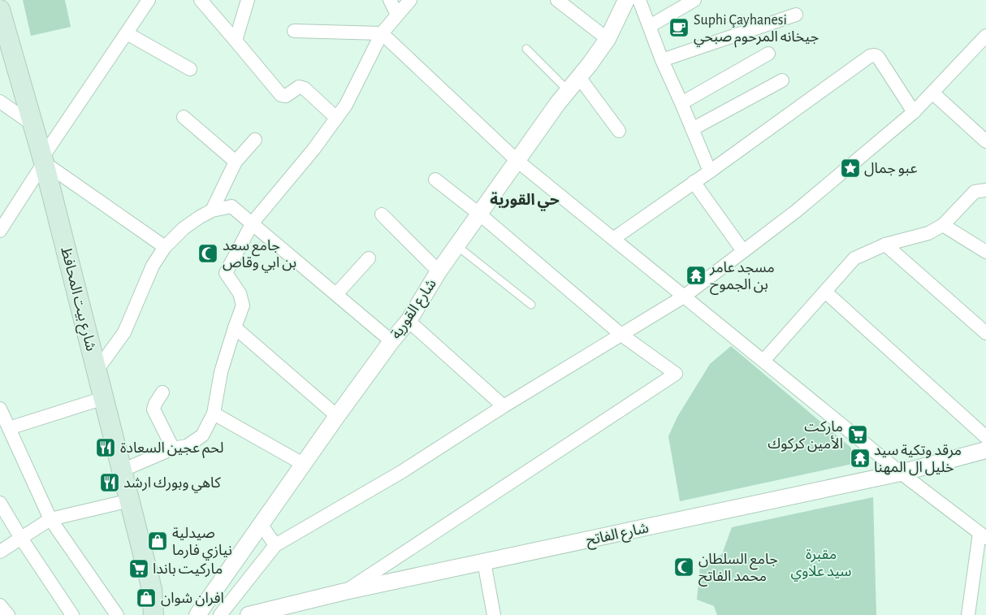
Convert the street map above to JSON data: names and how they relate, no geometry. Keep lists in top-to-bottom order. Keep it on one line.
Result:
{"streets":{"main road":["شارع بيت المحافظ"],"street":["شارع القورية","شارع الفاتح"]},"districts":["حي القورية"],"parks":["مقبرة سيد علاوي"],"places":{"cafe":["Suphi Çayhanesi جيخانه المرحوم صبحي"],"place":["عبو جمال"],"mosque":["جامع سعد بن ابي وقاص","جامع السلطان محمد الفاتح"],"temple":["مسجد عامر بن الجموح","مرقد وتكية سيد خليل ال المهنا"],"supermarket":["ماركت الأمين كركوك","ماركيت باندا"],"restaurant":["لحم عجين السعادة","كاهي وبورك ارشد"],"shop":["صيدلية نيازي فارما","افران شوان"]}}
